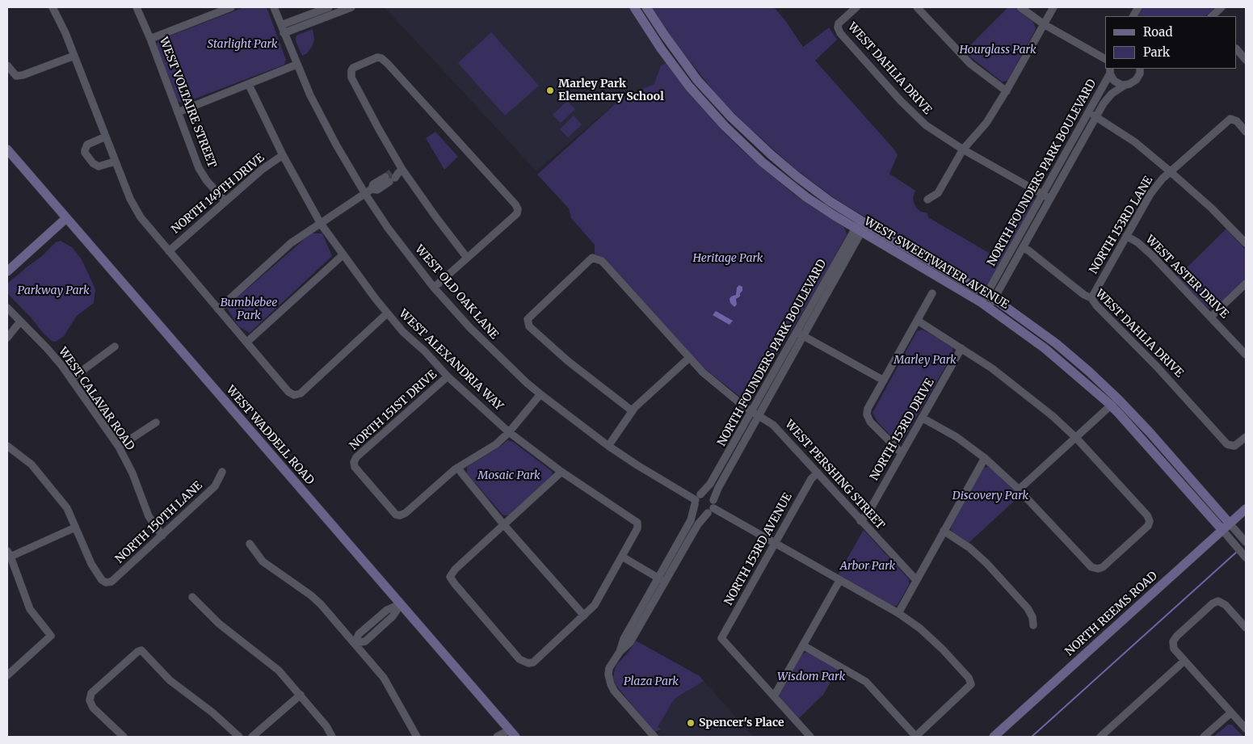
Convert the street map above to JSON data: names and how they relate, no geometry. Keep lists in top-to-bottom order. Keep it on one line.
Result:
{"streets":{"street":["WEST DAHLIA DRIVE","WEST VOLTAIRE STREET","NORTH FOUNDERS PARK BOULEVARD","NORTH 149TH DRIVE","NORTH 153RD LANE","WEST SWEETWATER AVENUE","WEST ASTER DRIVE","WEST OLD OAK LANE","WEST ALEXANDRIA WAY","WEST CALAVAR ROAD","NORTH 151ST DRIVE","NORTH 153RD DRIVE","WEST WADDELL ROAD","WEST PERSHING STREET","NORTH 150TH LANE","NORTH 153RD AVENUE","NORTH REEMS ROAD"]},"crossings":[["WEST DAHLIA DRIVE","NORTH FOUNDERS PARK BOULEVARD"],["WEST DAHLIA DRIVE","NORTH 153RD LANE"],["WEST VOLTAIRE STREET","NORTH 149TH DRIVE"],["NORTH FOUNDERS PARK BOULEVARD","WEST SWEETWATER AVENUE"],["NORTH FOUNDERS PARK BOULEVARD","WEST OLD OAK LANE"],["NORTH FOUNDERS PARK BOULEVARD","WEST PERSHING STREET"],["NORTH 149TH DRIVE","WEST ALEXANDRIA WAY"],["NORTH 153RD LANE","WEST ASTER DRIVE"],["WEST SWEETWATER AVENUE","NORTH REEMS ROAD"],["WEST ALEXANDRIA WAY","NORTH 151ST DRIVE"],["WEST CALAVAR ROAD","NORTH 150TH LANE"],["NORTH 153RD DRIVE","WEST PERSHING STREET"],["WEST PERSHING STREET","NORTH 153RD AVENUE"]],"parks":["Starlight Park","Hourglass Park","Heritage Park","Parkway Park","Bumblebee Park","Marley Park","Mosaic Park","Discovery Park","Arbor Park","Wisdom Park","Plaza Park"],"places":["Marley Park Elementary School","Spencer's Place"],"legend":["Road","Park"]}
